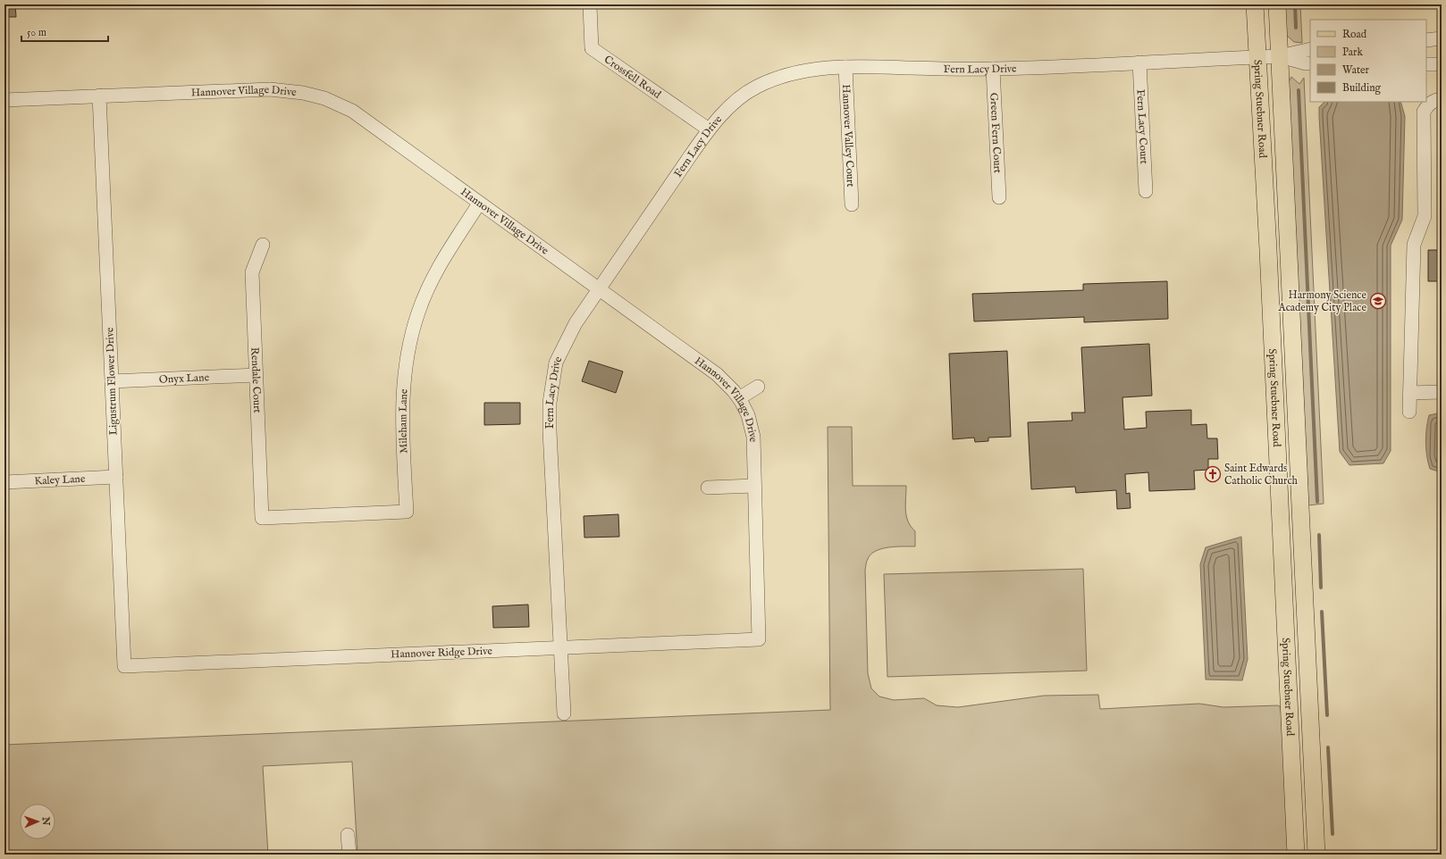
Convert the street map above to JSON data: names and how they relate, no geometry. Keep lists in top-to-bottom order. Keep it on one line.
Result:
{"streets":{"main road":["Spring Stuebner Road"],"street":["Fern Lacy Drive","Crossfell Road","Hannover Village Drive","Fern Lacy Court","Green Fern Court","Hannover Valley Court","Onyx Lane","Rendale Court","Ligustrum Flower Drive","Mileham Lane","Kaley Lane","Hannover Ridge Drive"]},"crossings":[["Fern Lacy Drive","Crossfell Road"],["Fern Lacy Drive","Hannover Village Drive"],["Fern Lacy Drive","Spring Stuebner Road"],["Fern Lacy Drive","Fern Lacy Court"],["Fern Lacy Drive","Green Fern Court"],["Fern Lacy Drive","Hannover Valley Court"],["Fern Lacy Drive","Hannover Ridge Drive"],["Hannover Village Drive","Ligustrum Flower Drive"],["Hannover Village Drive","Mileham Lane"],["Hannover Village Drive","Hannover Ridge Drive"],["Onyx Lane","Rendale Court"],["Onyx Lane","Ligustrum Flower Drive"],["Rendale Court","Mileham Lane"],["Ligustrum Flower Drive","Kaley Lane"],["Ligustrum Flower Drive","Hannover Ridge Drive"]],"places":{"school or university":["Harmony Science Academy City Place"],"church":["Saint Edwards Catholic Church"]},"legend":["Road","Park","Water","Building"],"scale_bar":"50 m","north":"right"}
